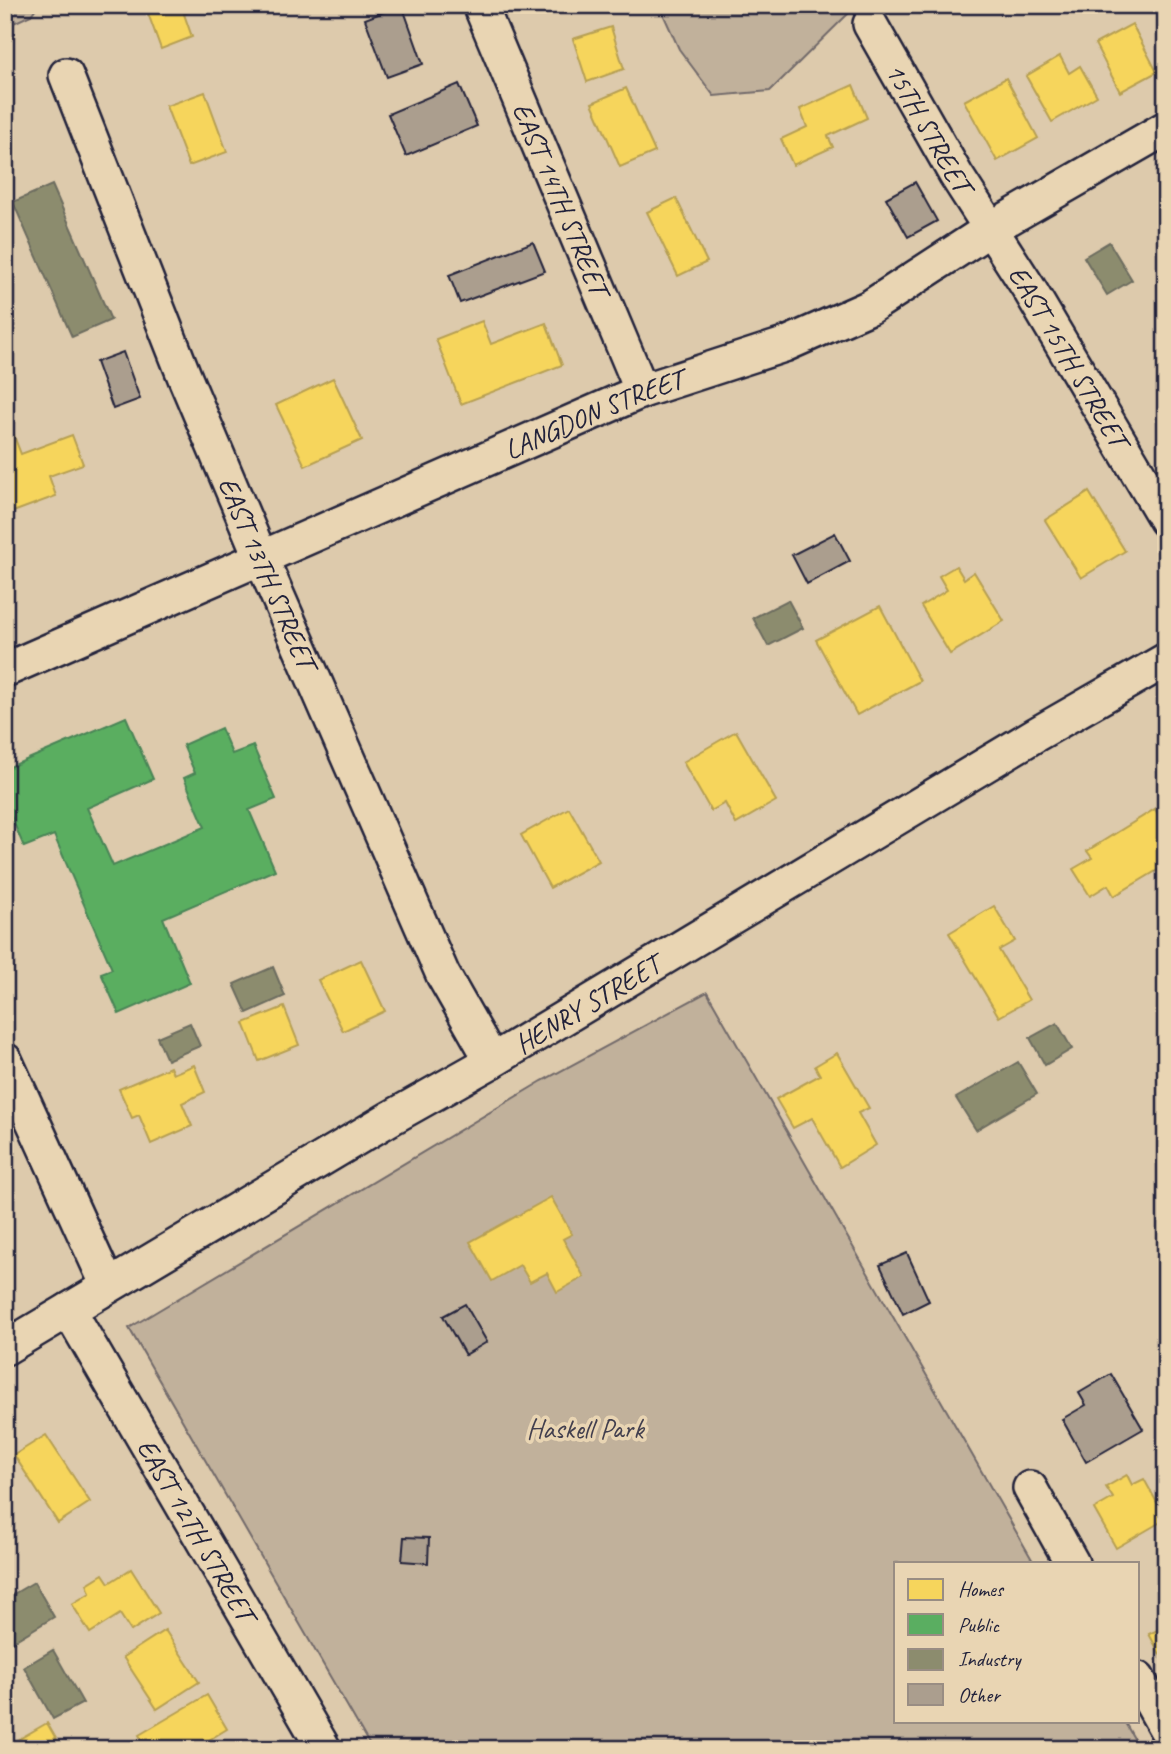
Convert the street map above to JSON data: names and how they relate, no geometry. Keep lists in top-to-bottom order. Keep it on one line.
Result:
{"streets":{"street":["15TH STREET","EAST 14TH STREET","EAST 15TH STREET","LANGDON STREET","EAST 13TH STREET","HENRY STREET","EAST 12TH STREET"]},"crossings":[["15TH STREET","EAST 15TH STREET"],["15TH STREET","LANGDON STREET"],["EAST 14TH STREET","LANGDON STREET"],["EAST 15TH STREET","LANGDON STREET"],["LANGDON STREET","EAST 13TH STREET"],["EAST 13TH STREET","HENRY STREET"],["HENRY STREET","EAST 12TH STREET"]],"parks":["Haskell Park"],"legend":["Homes","Public","Industry","Other"]}
